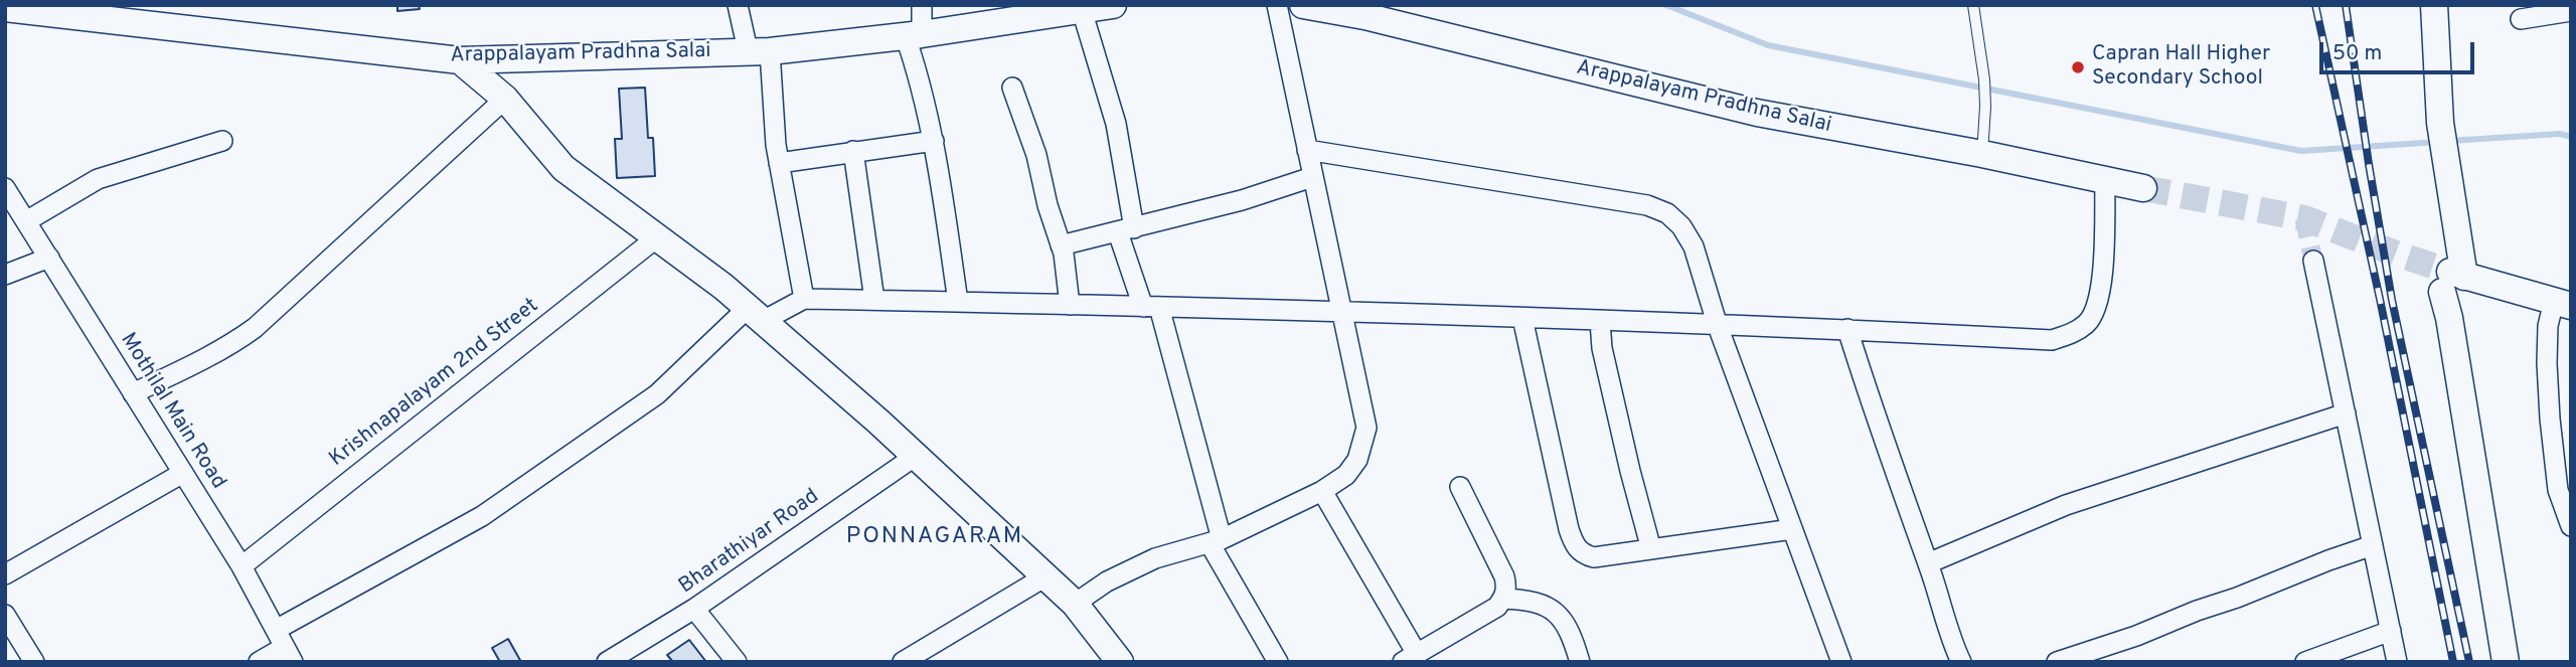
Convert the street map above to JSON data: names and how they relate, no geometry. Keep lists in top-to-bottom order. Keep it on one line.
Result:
{"streets":{"main road":["Arappalayam Pradhna Salai"],"street":["Krishnapalayam 2nd Street","Mothilal Main Road","Bharathiyar Road"]},"crossings":[["Krishnapalayam 2nd Street","Mothilal Main Road"]],"districts":["PONNAGARAM"],"places":["Capran Hall Higher Secondary School"],"scale_bar":"50 m"}
